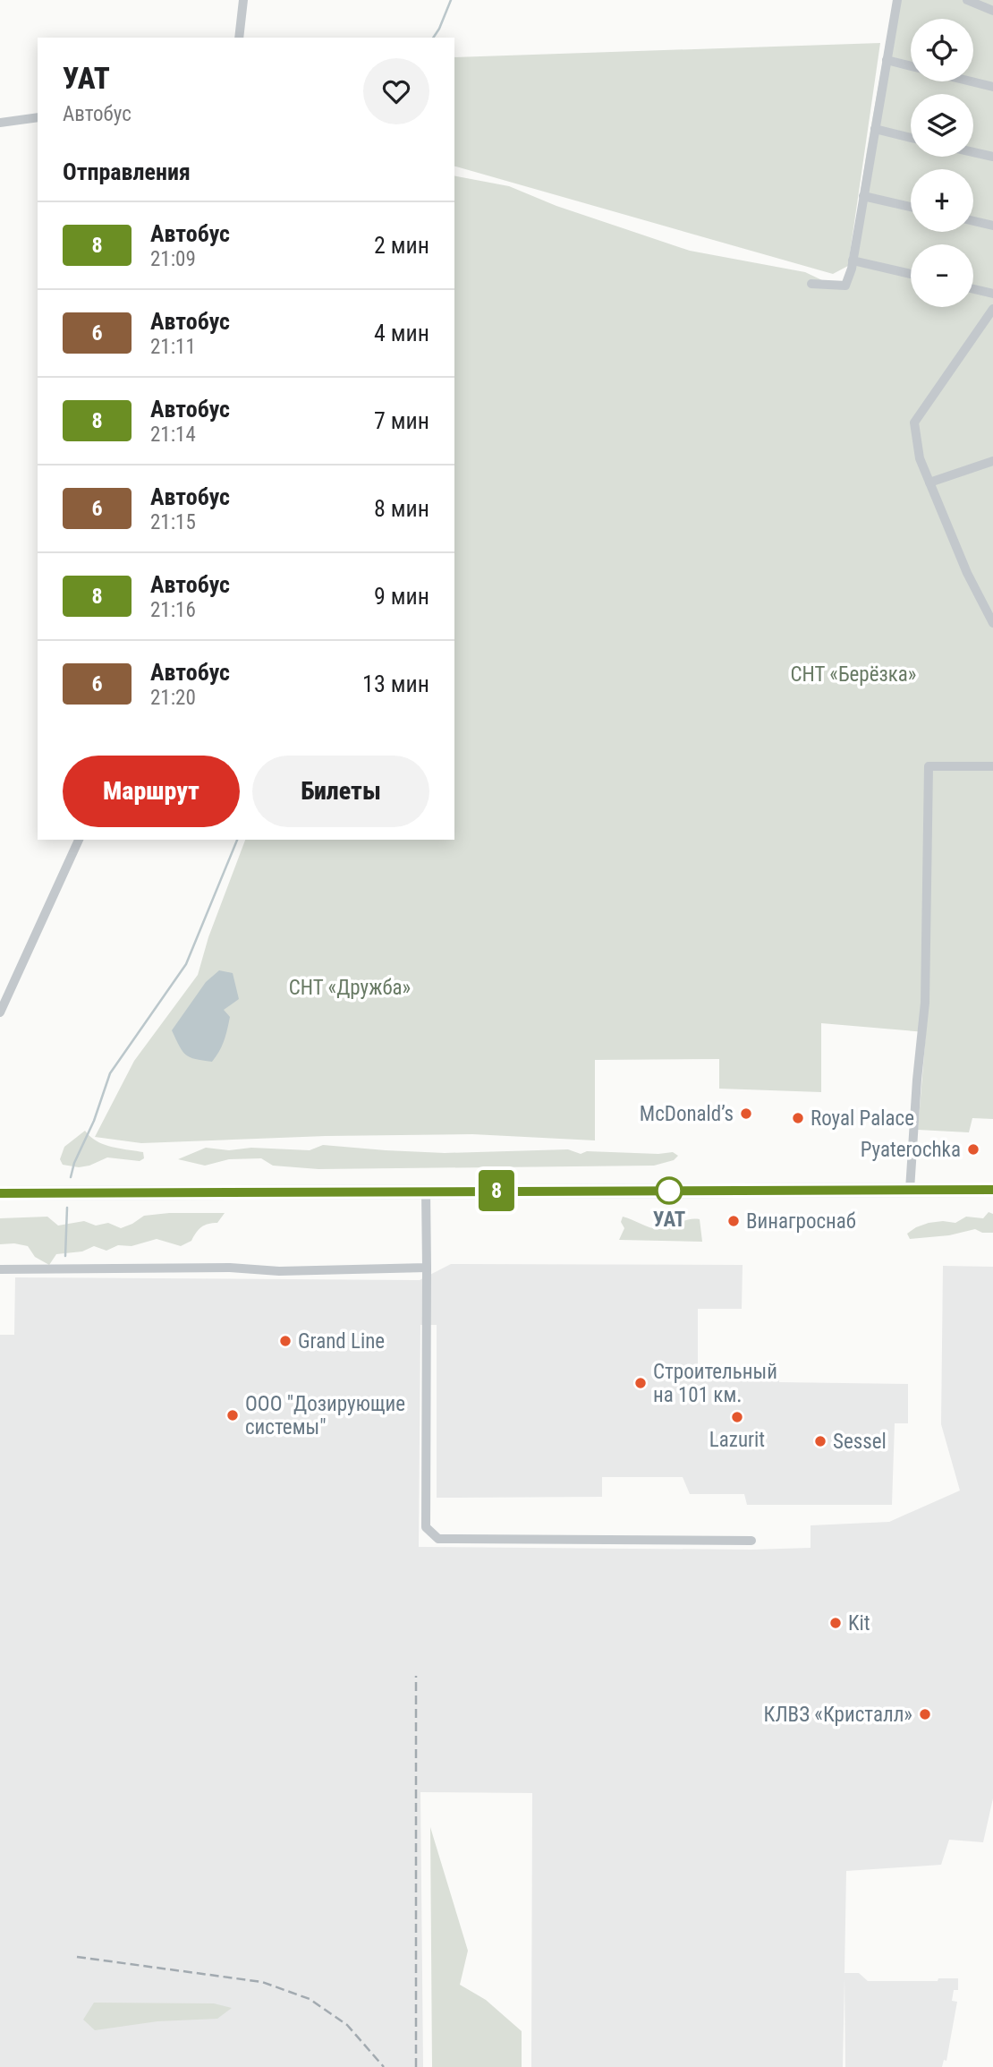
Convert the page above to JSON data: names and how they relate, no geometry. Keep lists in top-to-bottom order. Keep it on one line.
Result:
{"parks":["СНТ «Берёзка»","СНТ «Дружба»"],"places":["McDonald’s","Royal Palace","Pyaterochka","УАТ","Винагроснаб","Grand Line","Строительный на 101 км.","ООО \"Дозирующие системы\"","Lazurit","Sessel","Kit","КЛВЗ «Кристалл»"],"lines":["bus line 8"],"page":{"on_map":"8","map_buttons":["+","−"],"heading":[["УАТ","Автобус"],"Отправления"],"list":[{"mark":"8","name":"Автобус","note":"21:09","value":"2 мин"},{"mark":"6","name":"Автобус","note":"21:11","value":"4 мин"},{"mark":"8","name":"Автобус","note":"21:14","value":"7 мин"},{"mark":"6","name":"Автобус","note":"21:15","value":"8 мин"},{"mark":"8","name":"Автобус","note":"21:16","value":"9 мин"},{"mark":"6","name":"Автобус","note":"21:20","value":"13 мин"}],"buttons":["Маршрут","Билеты"]}}
